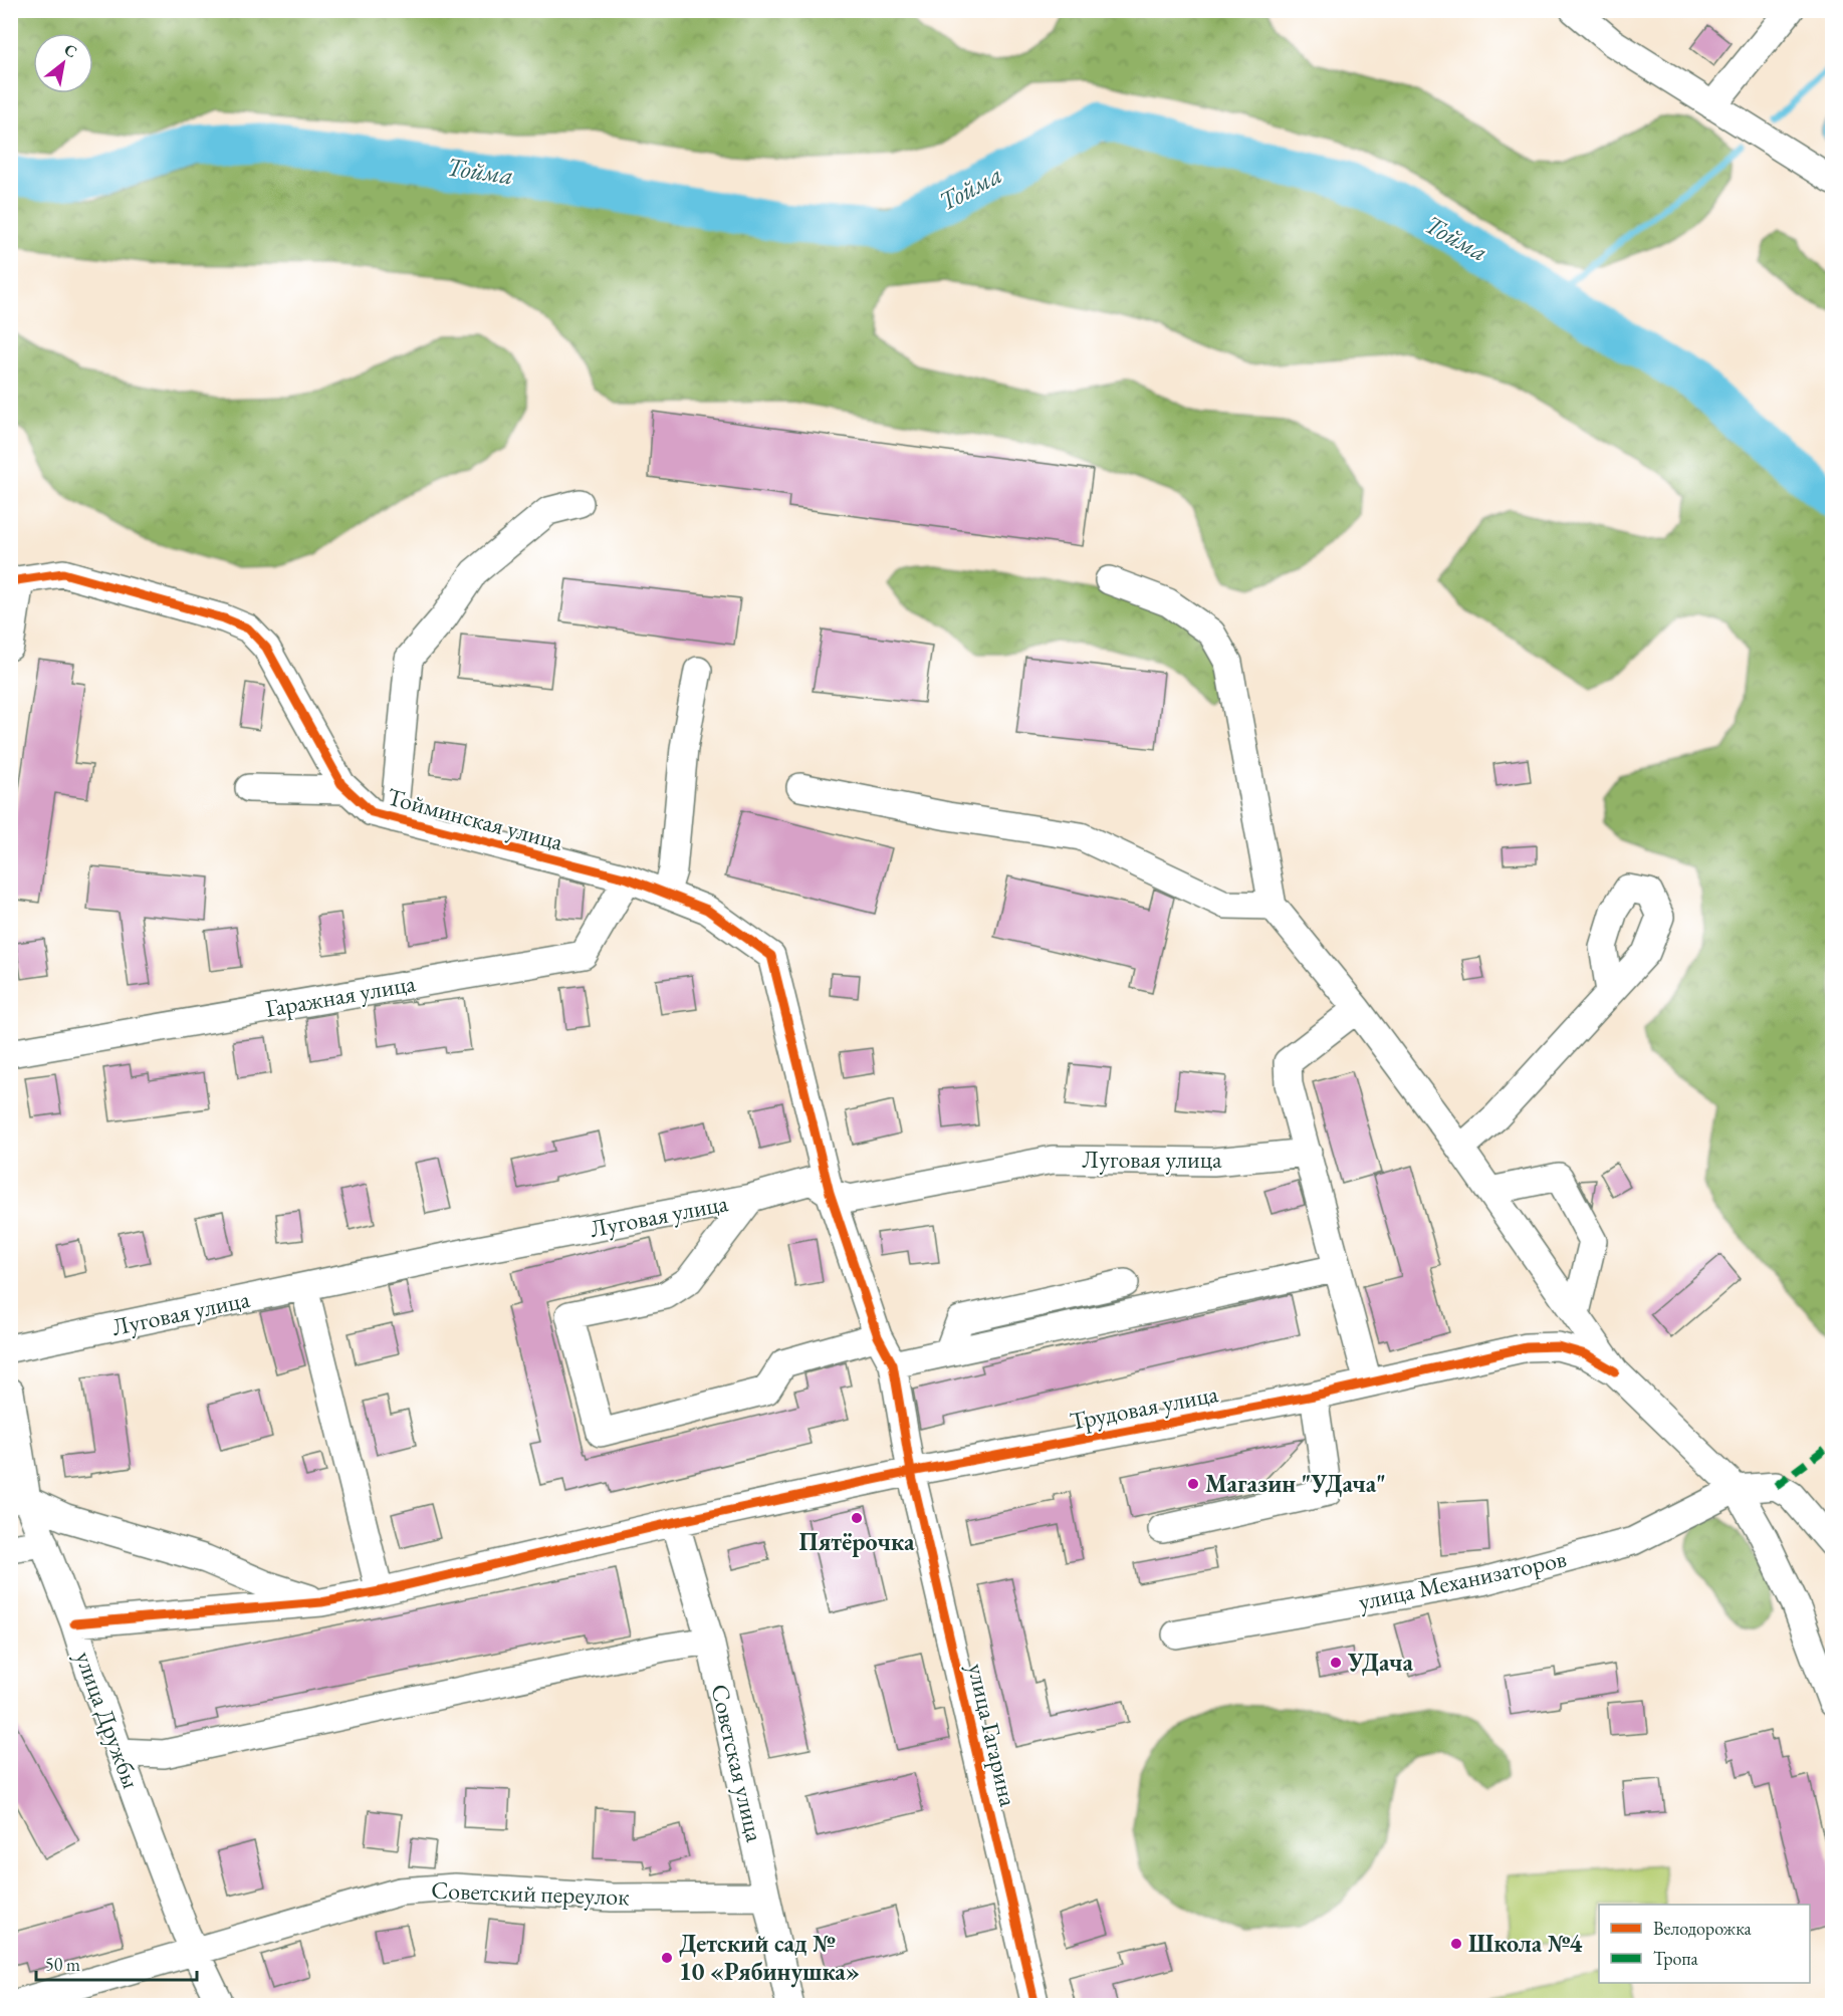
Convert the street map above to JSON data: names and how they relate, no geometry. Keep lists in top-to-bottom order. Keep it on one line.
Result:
{"streets":{"street":["Тойминская улица","Гаражная улица","Луговая улица","Трудовая улица","улица Механизаторов","улица Дружбы","улица Гагарина","Советская улица","Советский переулок"]},"crossings":[["Тойминская улица","Гаражная улица"],["Тойминская улица","Луговая улица"],["Тойминская улица","улица Гагарина"],["Трудовая улица","улица Дружбы"],["Трудовая улица","улица Гагарина"],["Трудовая улица","Советская улица"],["улица Дружбы","Советский переулок"],["Советская улица","Советский переулок"]],"water":["Тойма"],"places":["Магазин \"УДача\"","Пятёрочка","УДача","Школа №4","Детский сад № 10 «Рябинушка»"],"legend":["Велодорожка","Тропа"],"scale_bar":"50 m","north":"top right"}
